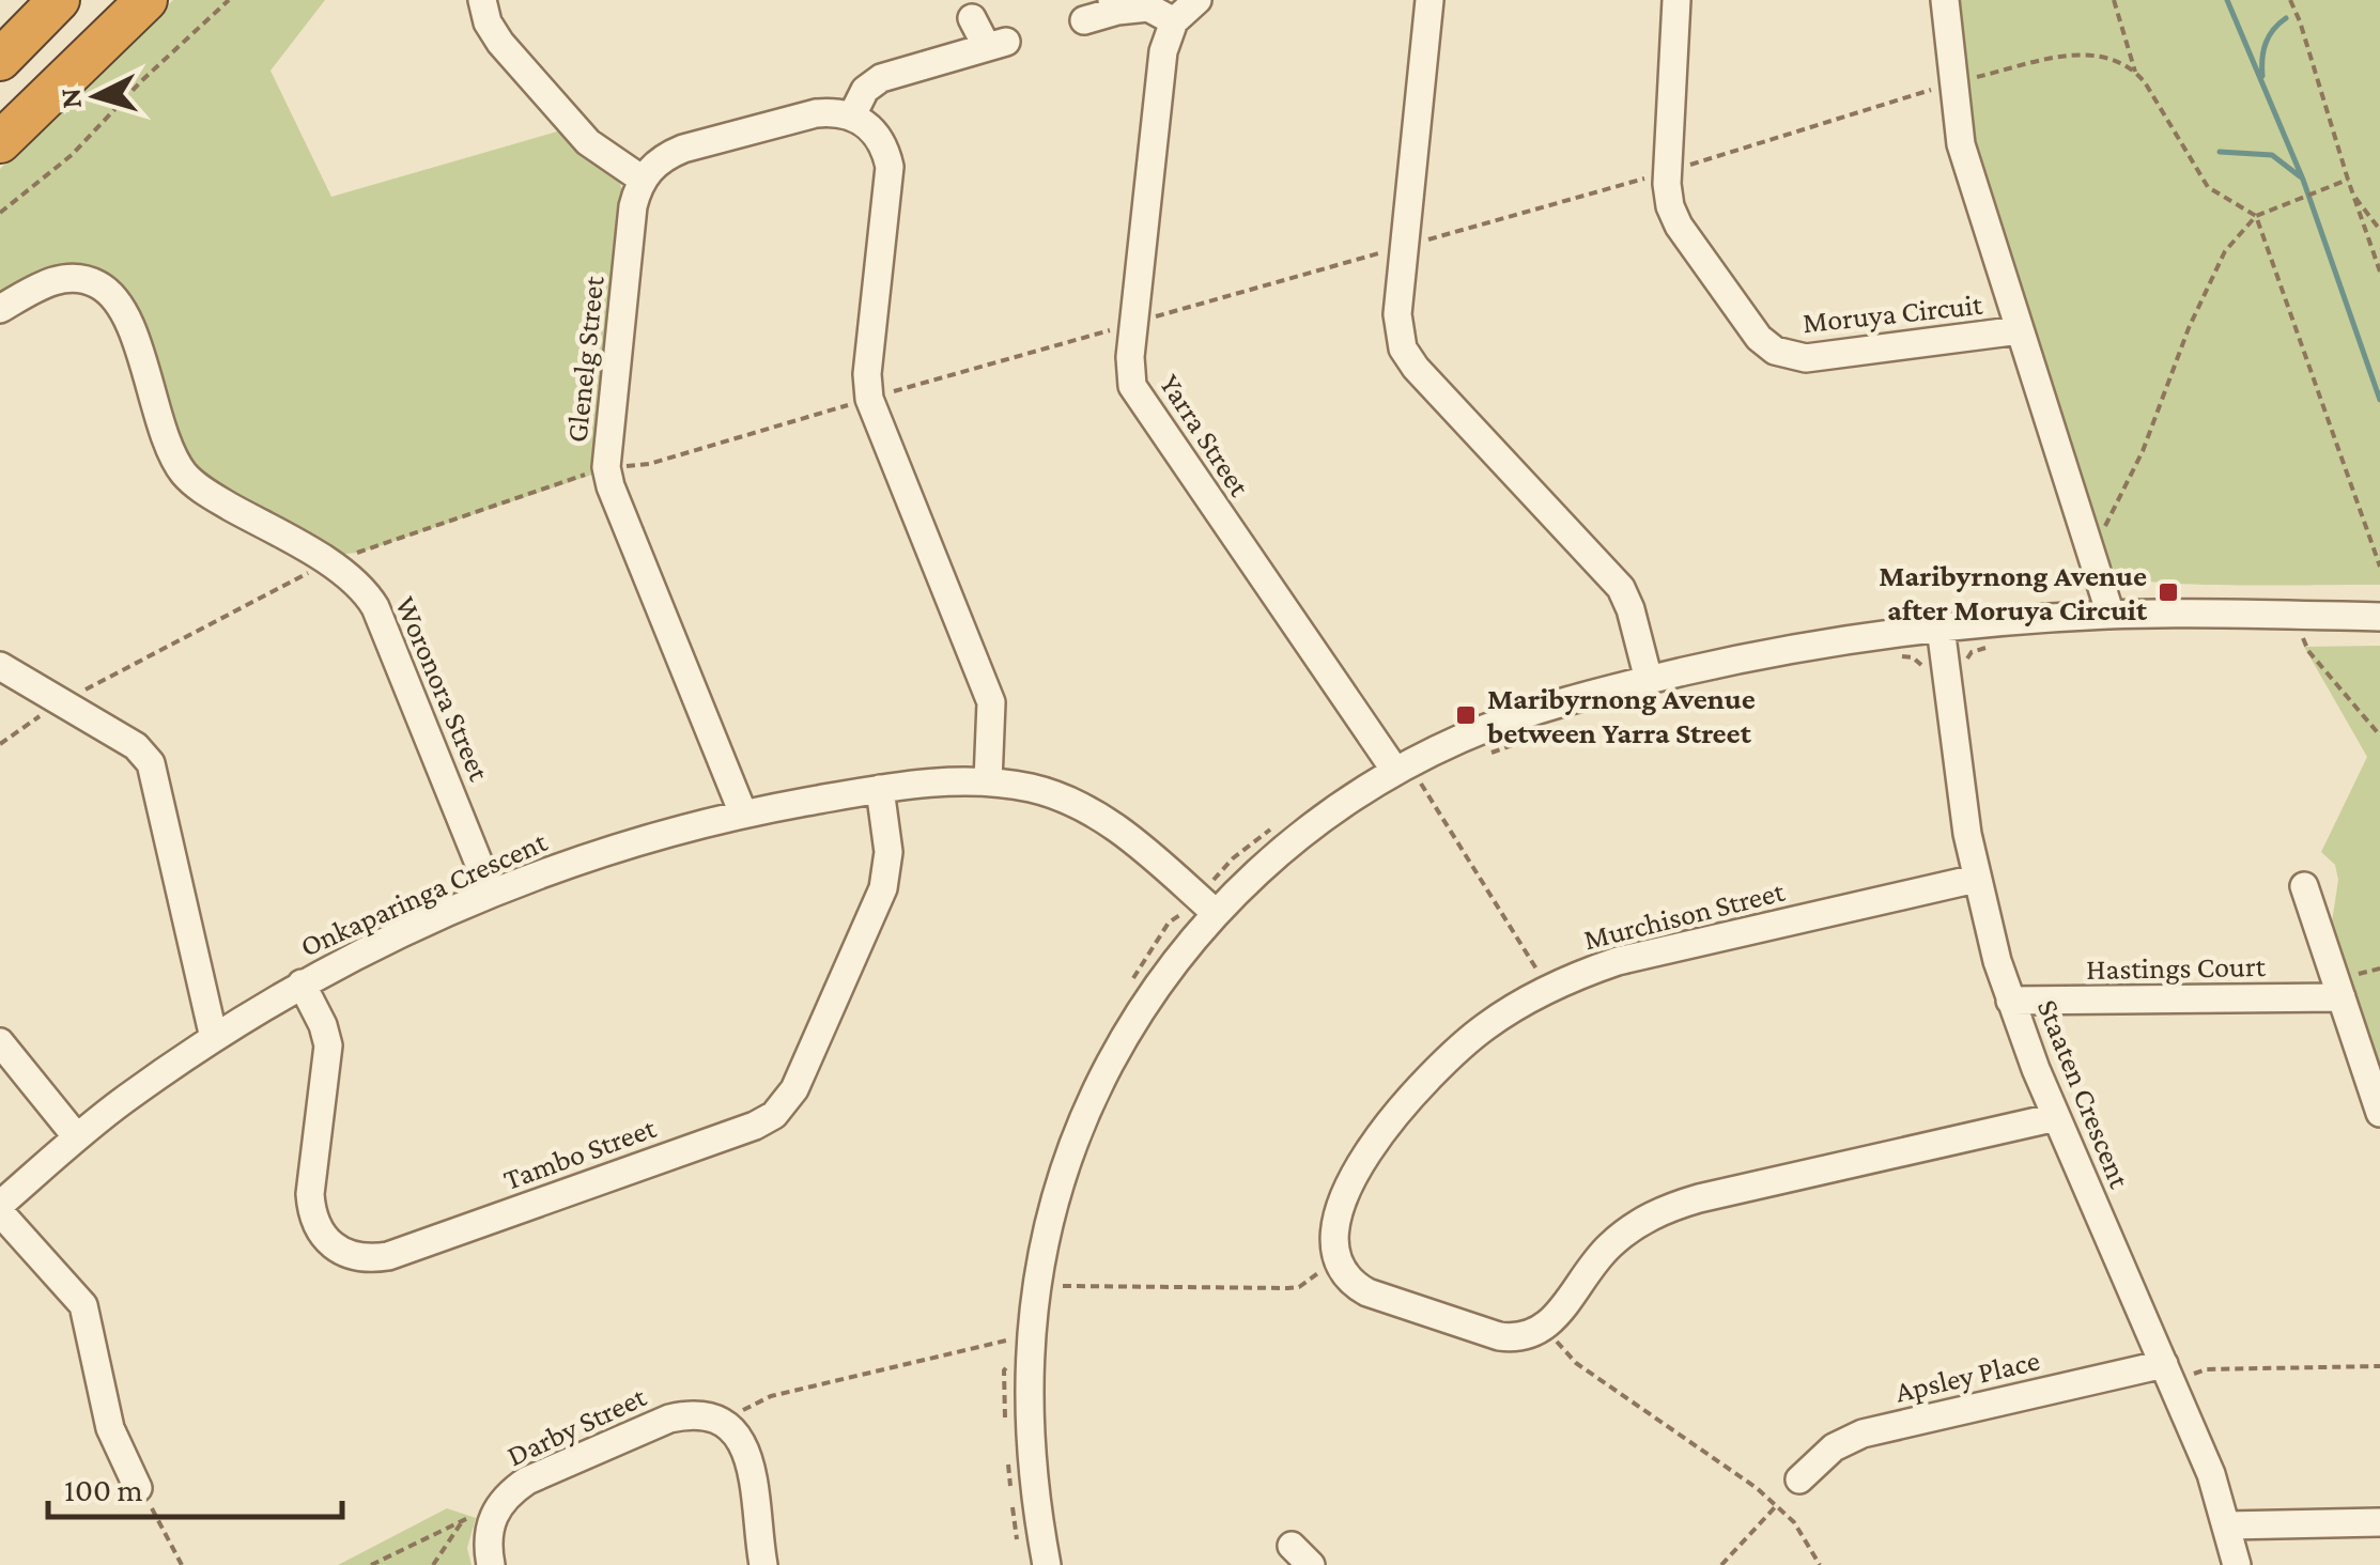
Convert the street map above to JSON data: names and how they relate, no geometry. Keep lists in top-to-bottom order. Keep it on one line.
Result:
{"streets":{"street":["Moruya Circuit","Glenelg Street","Yarra Street","Woronora Street","Onkaparinga Crescent","Murchison Street","Hastings Court","Staaten Crescent","Tambo Street","Apsley Place","Darby Street"]},"crossings":[["Glenelg Street","Onkaparinga Crescent"],["Woronora Street","Onkaparinga Crescent"],["Onkaparinga Crescent","Tambo Street"],["Murchison Street","Staaten Crescent"],["Hastings Court","Staaten Crescent"],["Staaten Crescent","Apsley Place"]],"places":{"transit":["Maribyrnong Avenue after Moruya Circuit","Maribyrnong Avenue between Yarra Street"]},"scale_bar":"100 m","north":"left"}
